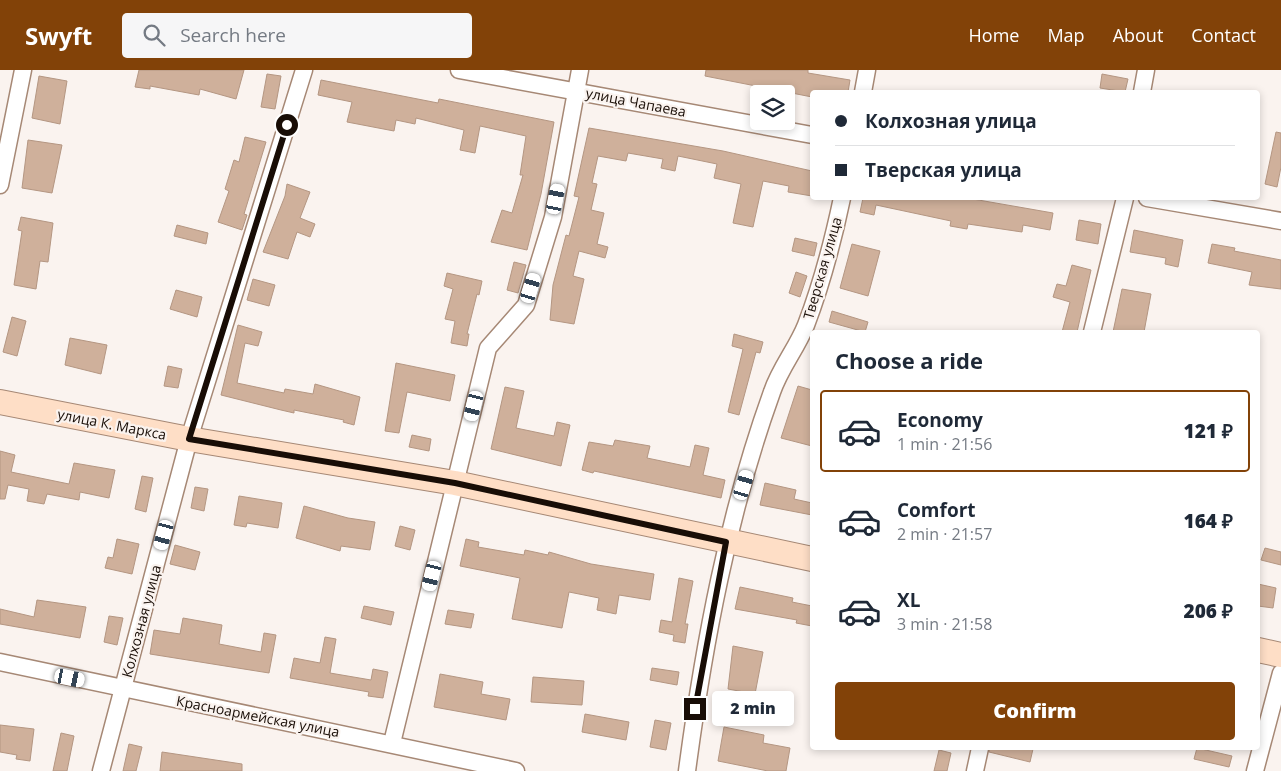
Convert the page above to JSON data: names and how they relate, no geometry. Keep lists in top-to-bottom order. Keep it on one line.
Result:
{"streets":{"main road":["улица К. Маркса"],"street":["улица Чапаева","Тверская улица","Колхозная улица","Красноармейская улица"]},"crossings":[["Тверская улица","улица К. Маркса"],["улица К. Маркса","Колхозная улица"],["Колхозная улица","Красноармейская улица"]],"page":{"header":"Swyft","search":"Search here","nav":["Home","Map","About","Contact"],"banner":["Колхозная улица","Тверская улица"],"heading":"Choose a ride","list":[{"name":"Economy","note":"1 min · 21:56","value":"121 ₽"},{"name":"Comfort","note":"2 min · 21:57","value":"164 ₽"},{"name":"XL","note":"3 min · 21:58","value":"206 ₽"}],"buttons":"Confirm","bubble":"2 min"}}
